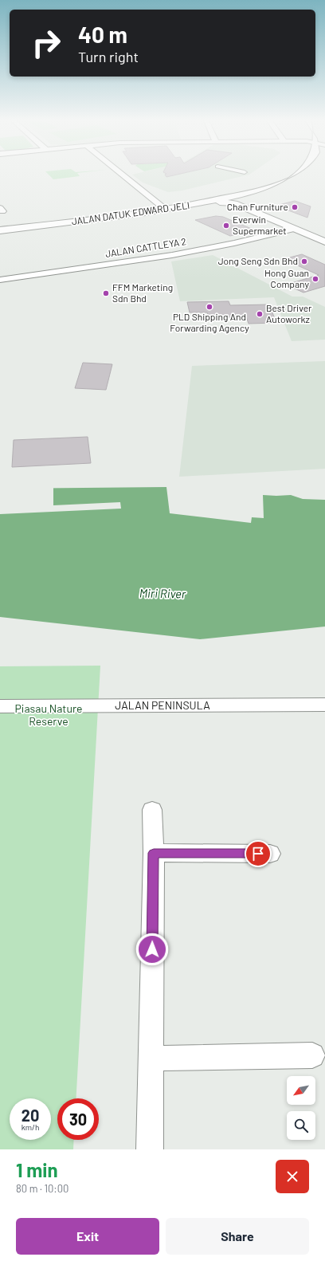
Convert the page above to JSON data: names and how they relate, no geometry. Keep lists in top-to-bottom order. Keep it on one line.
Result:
{"streets":{"street":["JALAN DATUK EDWARD JELI","JALAN CATTLEYA 2","JALAN PENINSULA"]},"water":["Miri River"],"parks":["Piasau Nature Reserve"],"places":["Chan Furniture","Everwin Supermarket","Jong Seng Sdn Bhd","Hong Guan Company","FFM Marketing Sdn Bhd","PLD Shipping And Forwarding Agency","Best Driver Autoworkz"],"north":"bottom left","page":{"turn":["40 m","Turn right"],"speed":"20 km/h","limit":"30","heading":["1 min","80 m · 10:00"],"buttons":["Exit","Share"]}}
